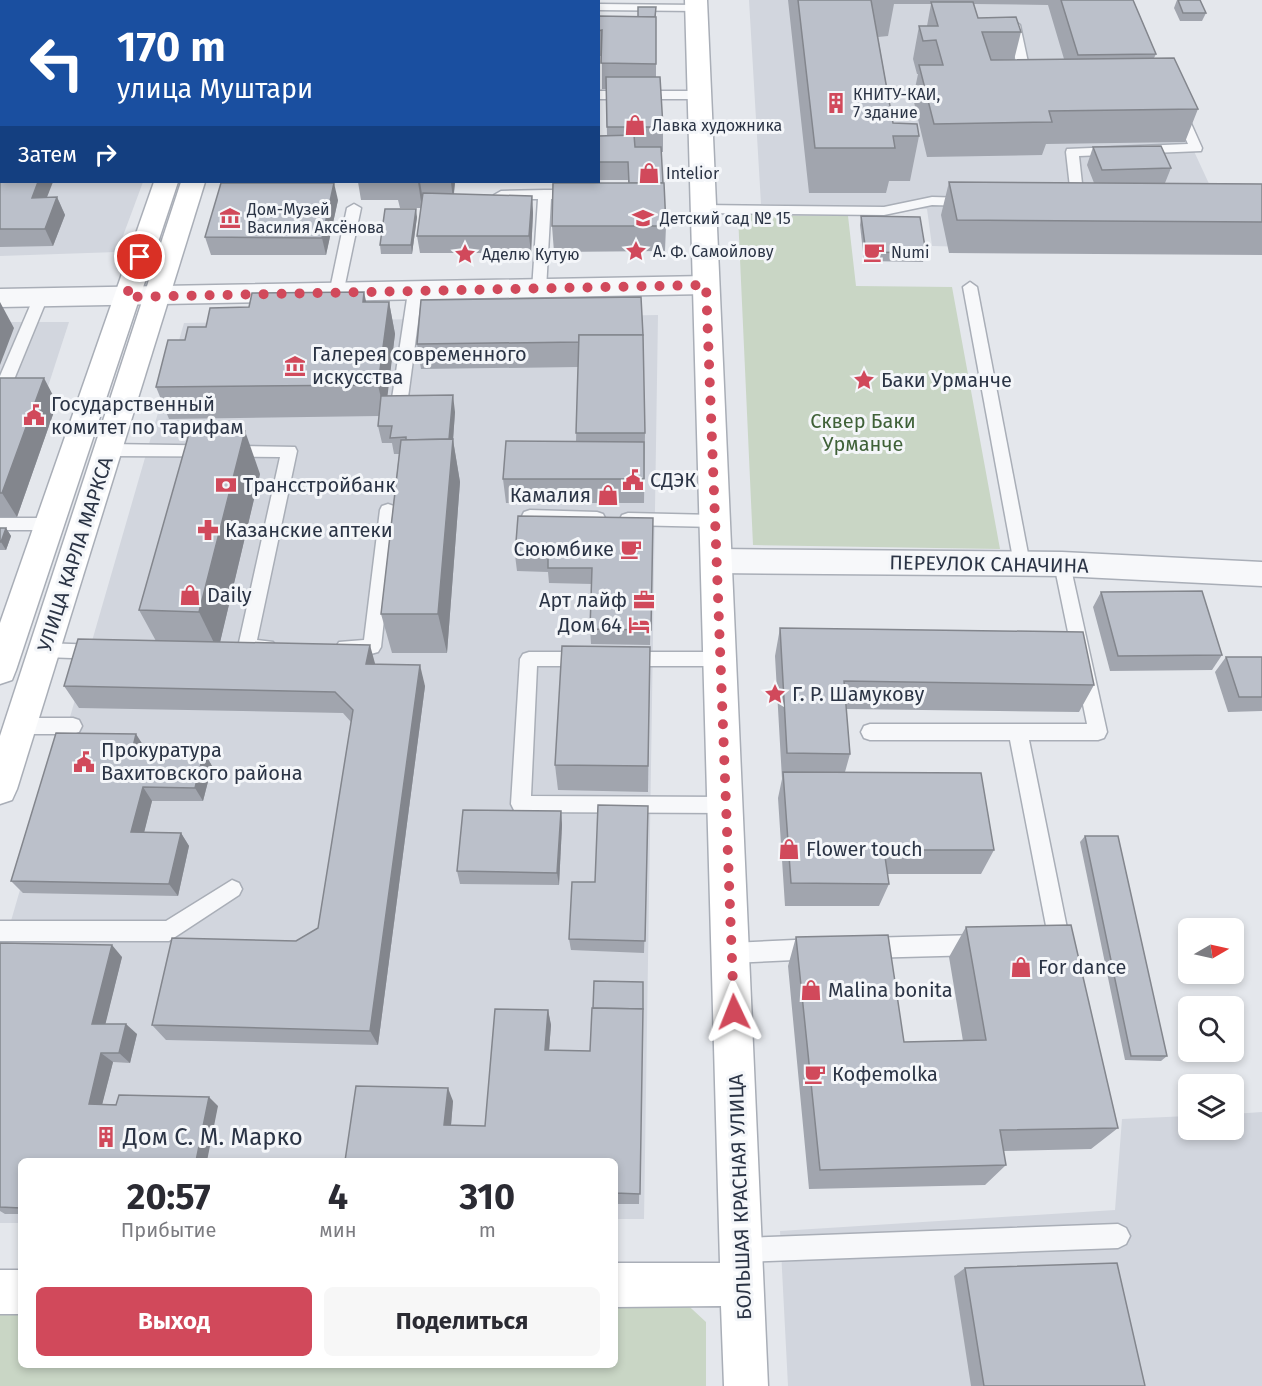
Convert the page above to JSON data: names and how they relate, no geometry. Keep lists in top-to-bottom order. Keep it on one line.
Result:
{"streets":{"street":["УЛИЦА КАРЛА МАРКСА","ПЕРЕУЛОК САНАЧИНА","БОЛЬШАЯ КРАСНАЯ УЛИЦА"]},"crossings":[["ПЕРЕУЛОК САНАЧИНА","БОЛЬШАЯ КРАСНАЯ УЛИЦА"]],"parks":["Сквер Баки Урманче"],"places":{"building":["КНИТУ-КАИ, 7 здание","Дом С. М. Марко"],"shop":["Лавка художника","Intelior","Камалия","Daily","Flower touch","For dance","Malina bonita"],"museum":["Дом-Музей Василия Аксёнова","Галерея современного искусства"],"school or university":["Детский сад № 15"],"place":["А. Ф. Самойлову","Аделю Кутую","Баки Урманче","Г. Р. Шамукову"],"cafe":["Numi","Сююмбике","Кофеmolka"],"public building":["Государственный комитет по тарифам","СДЭК","Прокуратура Вахитовского района"],"bank":["Трансстройбанк"],"pharmacy":["Казанские аптеки"],"office":["Арт лайф"],"hotel":["Дом 64"]},"north":"right","page":{"turn":["170 m","улица Муштари"],"then":"Затем","eta":["20:57","Прибытие","4","мин","310","m"],"buttons":["Выход","Поделиться"]}}
